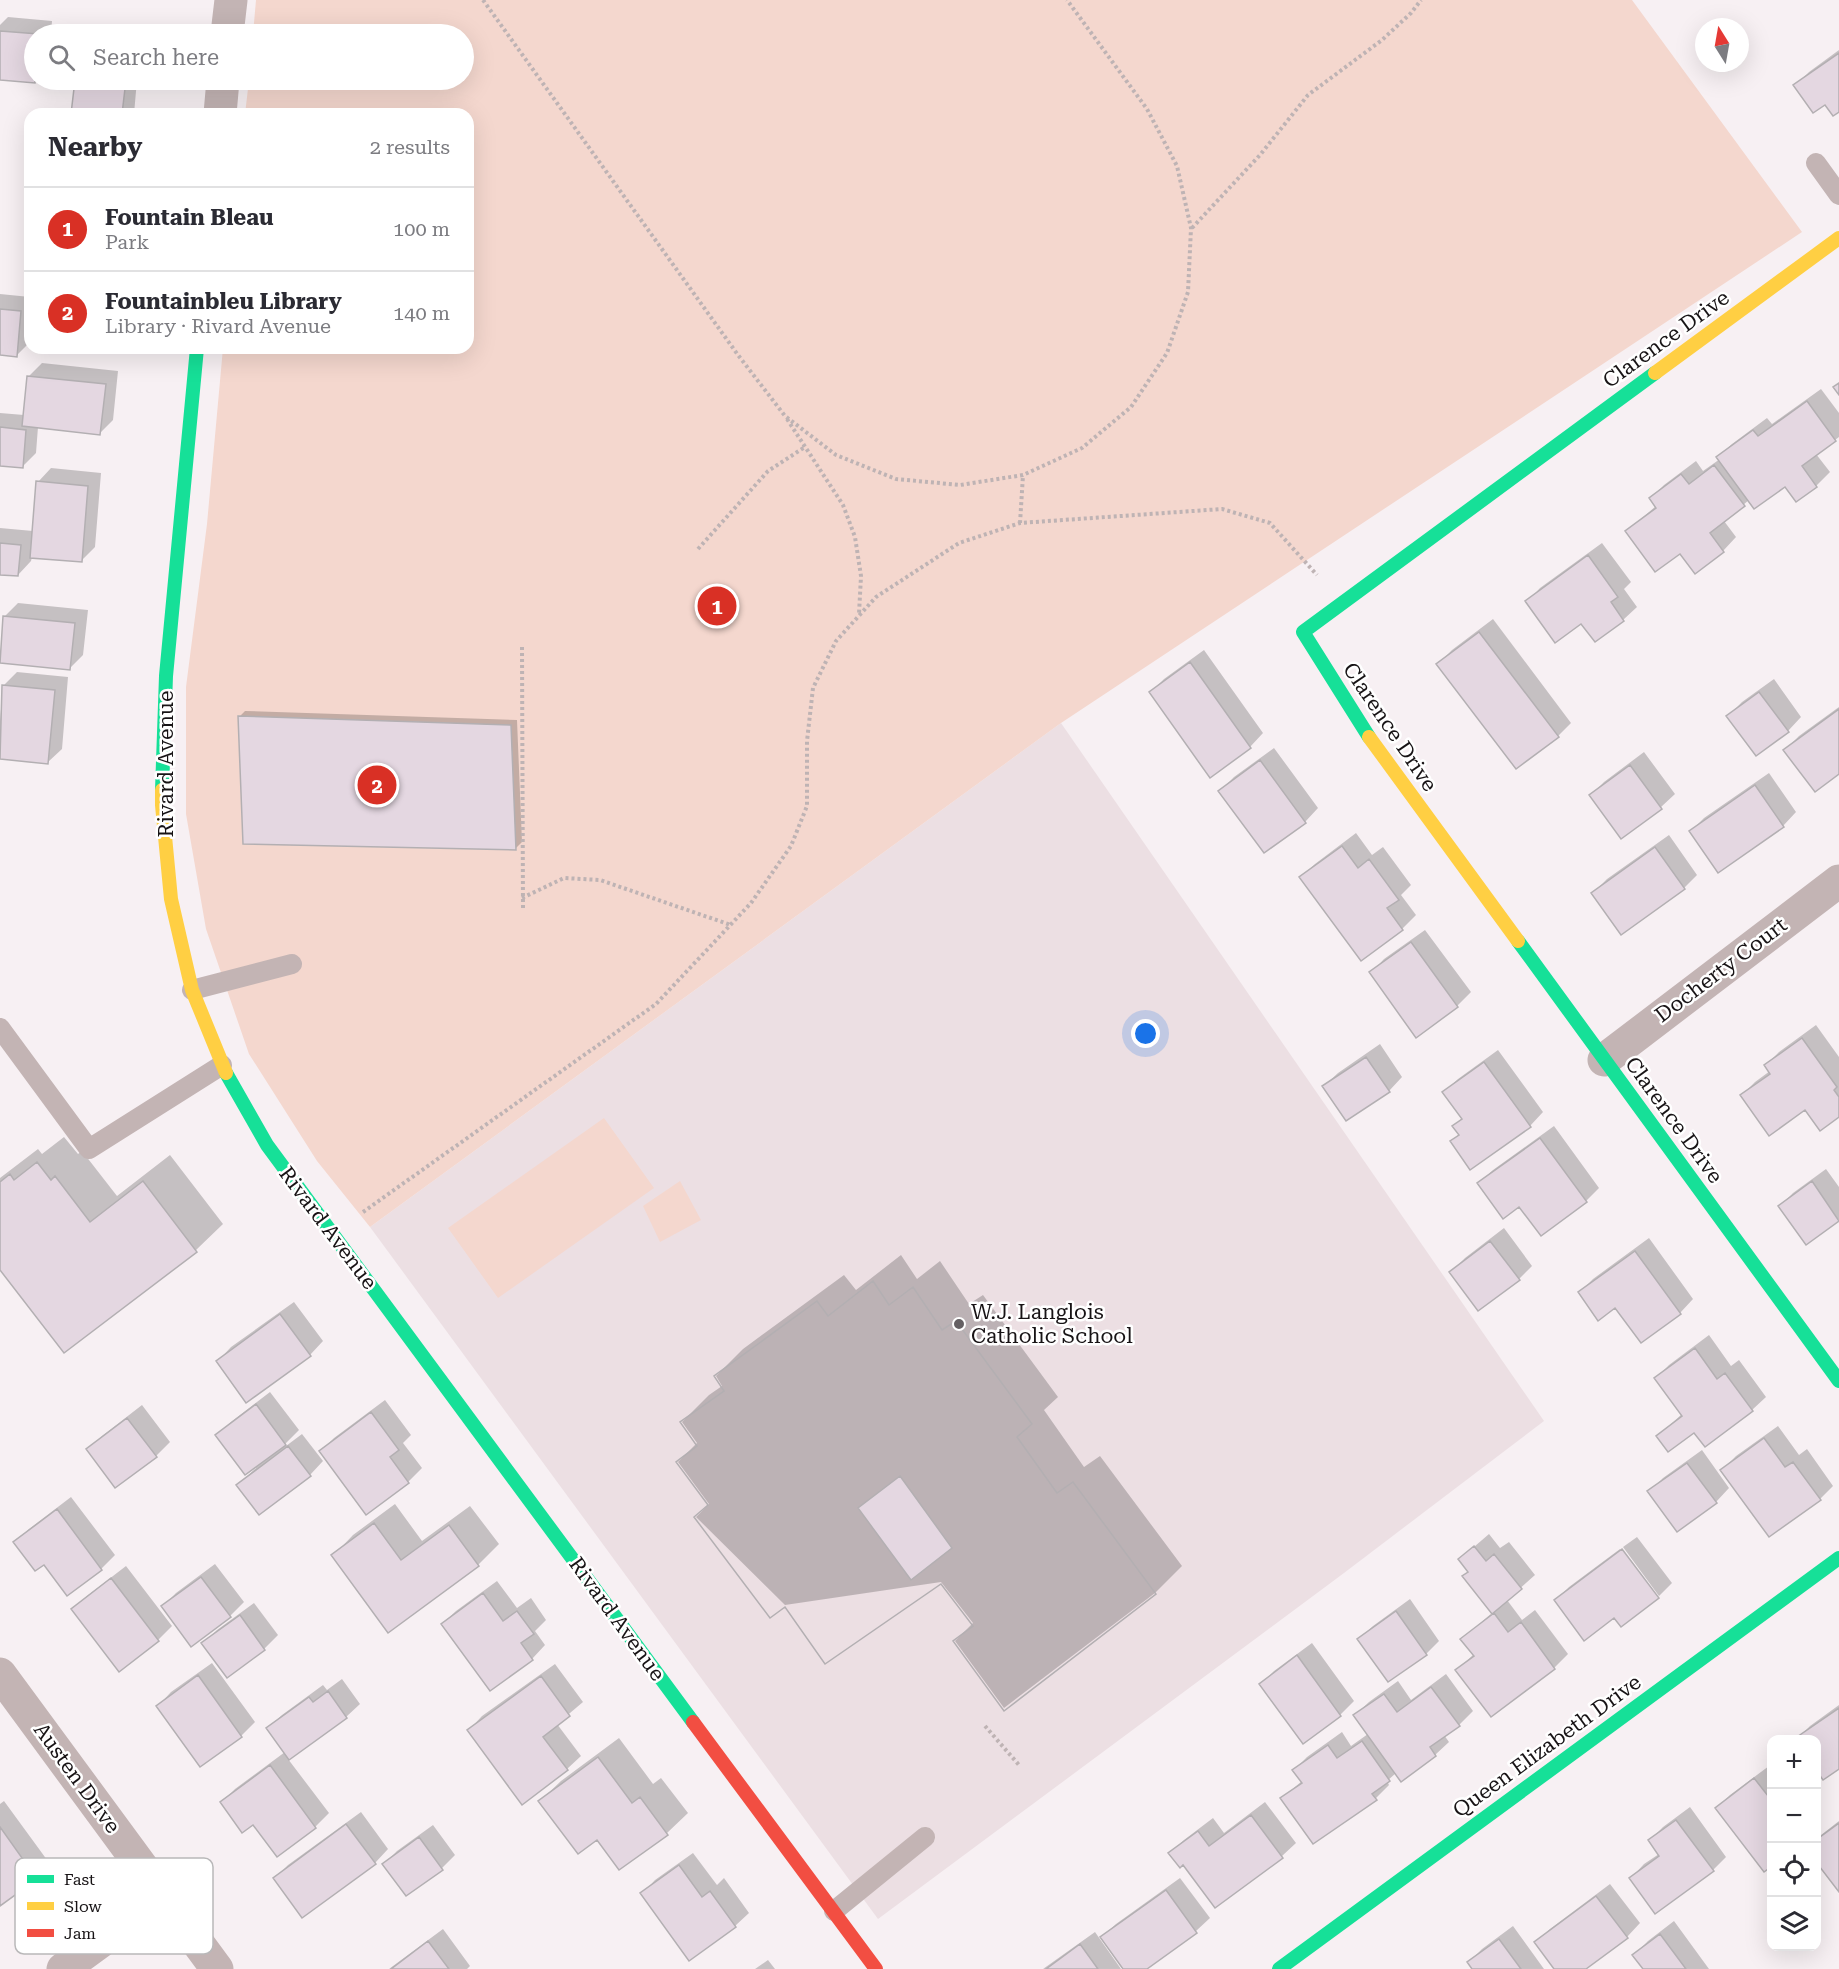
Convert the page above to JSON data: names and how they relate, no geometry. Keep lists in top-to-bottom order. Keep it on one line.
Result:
{"streets":{"street":["Clarence Drive","Rivard Avenue","Docherty Court","Queen Elizabeth Drive","Austen Drive"]},"crossings":[["Clarence Drive","Docherty Court"]],"places":["W.J. Langlois Catholic School"],"legend":["Fast","Slow","Jam"],"north":"top","page":{"search":"Search here","heading":["Nearby","2 results"],"list":[{"mark":"1","name":"Fountain Bleau","note":"Park","value":"100 m"},{"mark":"2","name":"Fountainbleu Library","note":"Library · Rivard Avenue","value":"140 m"}],"pins":["1","2"],"map_buttons":["+","−"]}}
